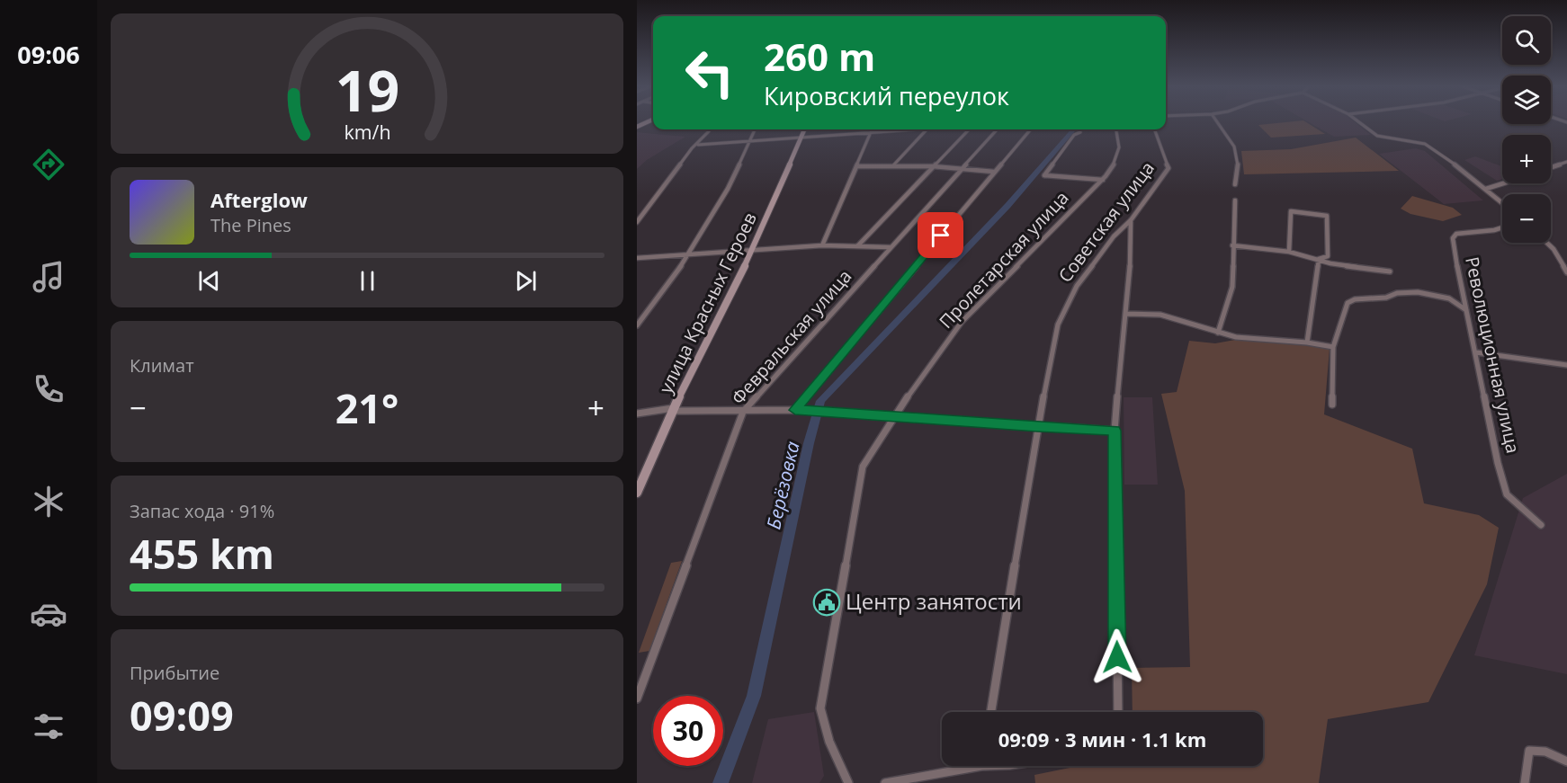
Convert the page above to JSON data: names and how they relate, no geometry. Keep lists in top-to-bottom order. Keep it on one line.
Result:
{"streets":{"main road":["улица Красных Героев"],"street":["Советская улица","Пролетарская улица","Февральская улица","Революционная улица"]},"water":["Берёзовка"],"places":{"public building":["Центр занятости"]},"page":{"tabs":"09:06","map_buttons":["+","−"],"turn":["260 m","Кировский переулок"],"song":["Afterglow","The Pines"],"tile":["Климат",["Запас хода · 91%","455 km"],["Прибытие","09:09"]],"heat":["−","21°","+"],"limit":"30","trip":"09:09 · 3 мин · 1.1 km","gauge":["19","km/h"]}}
